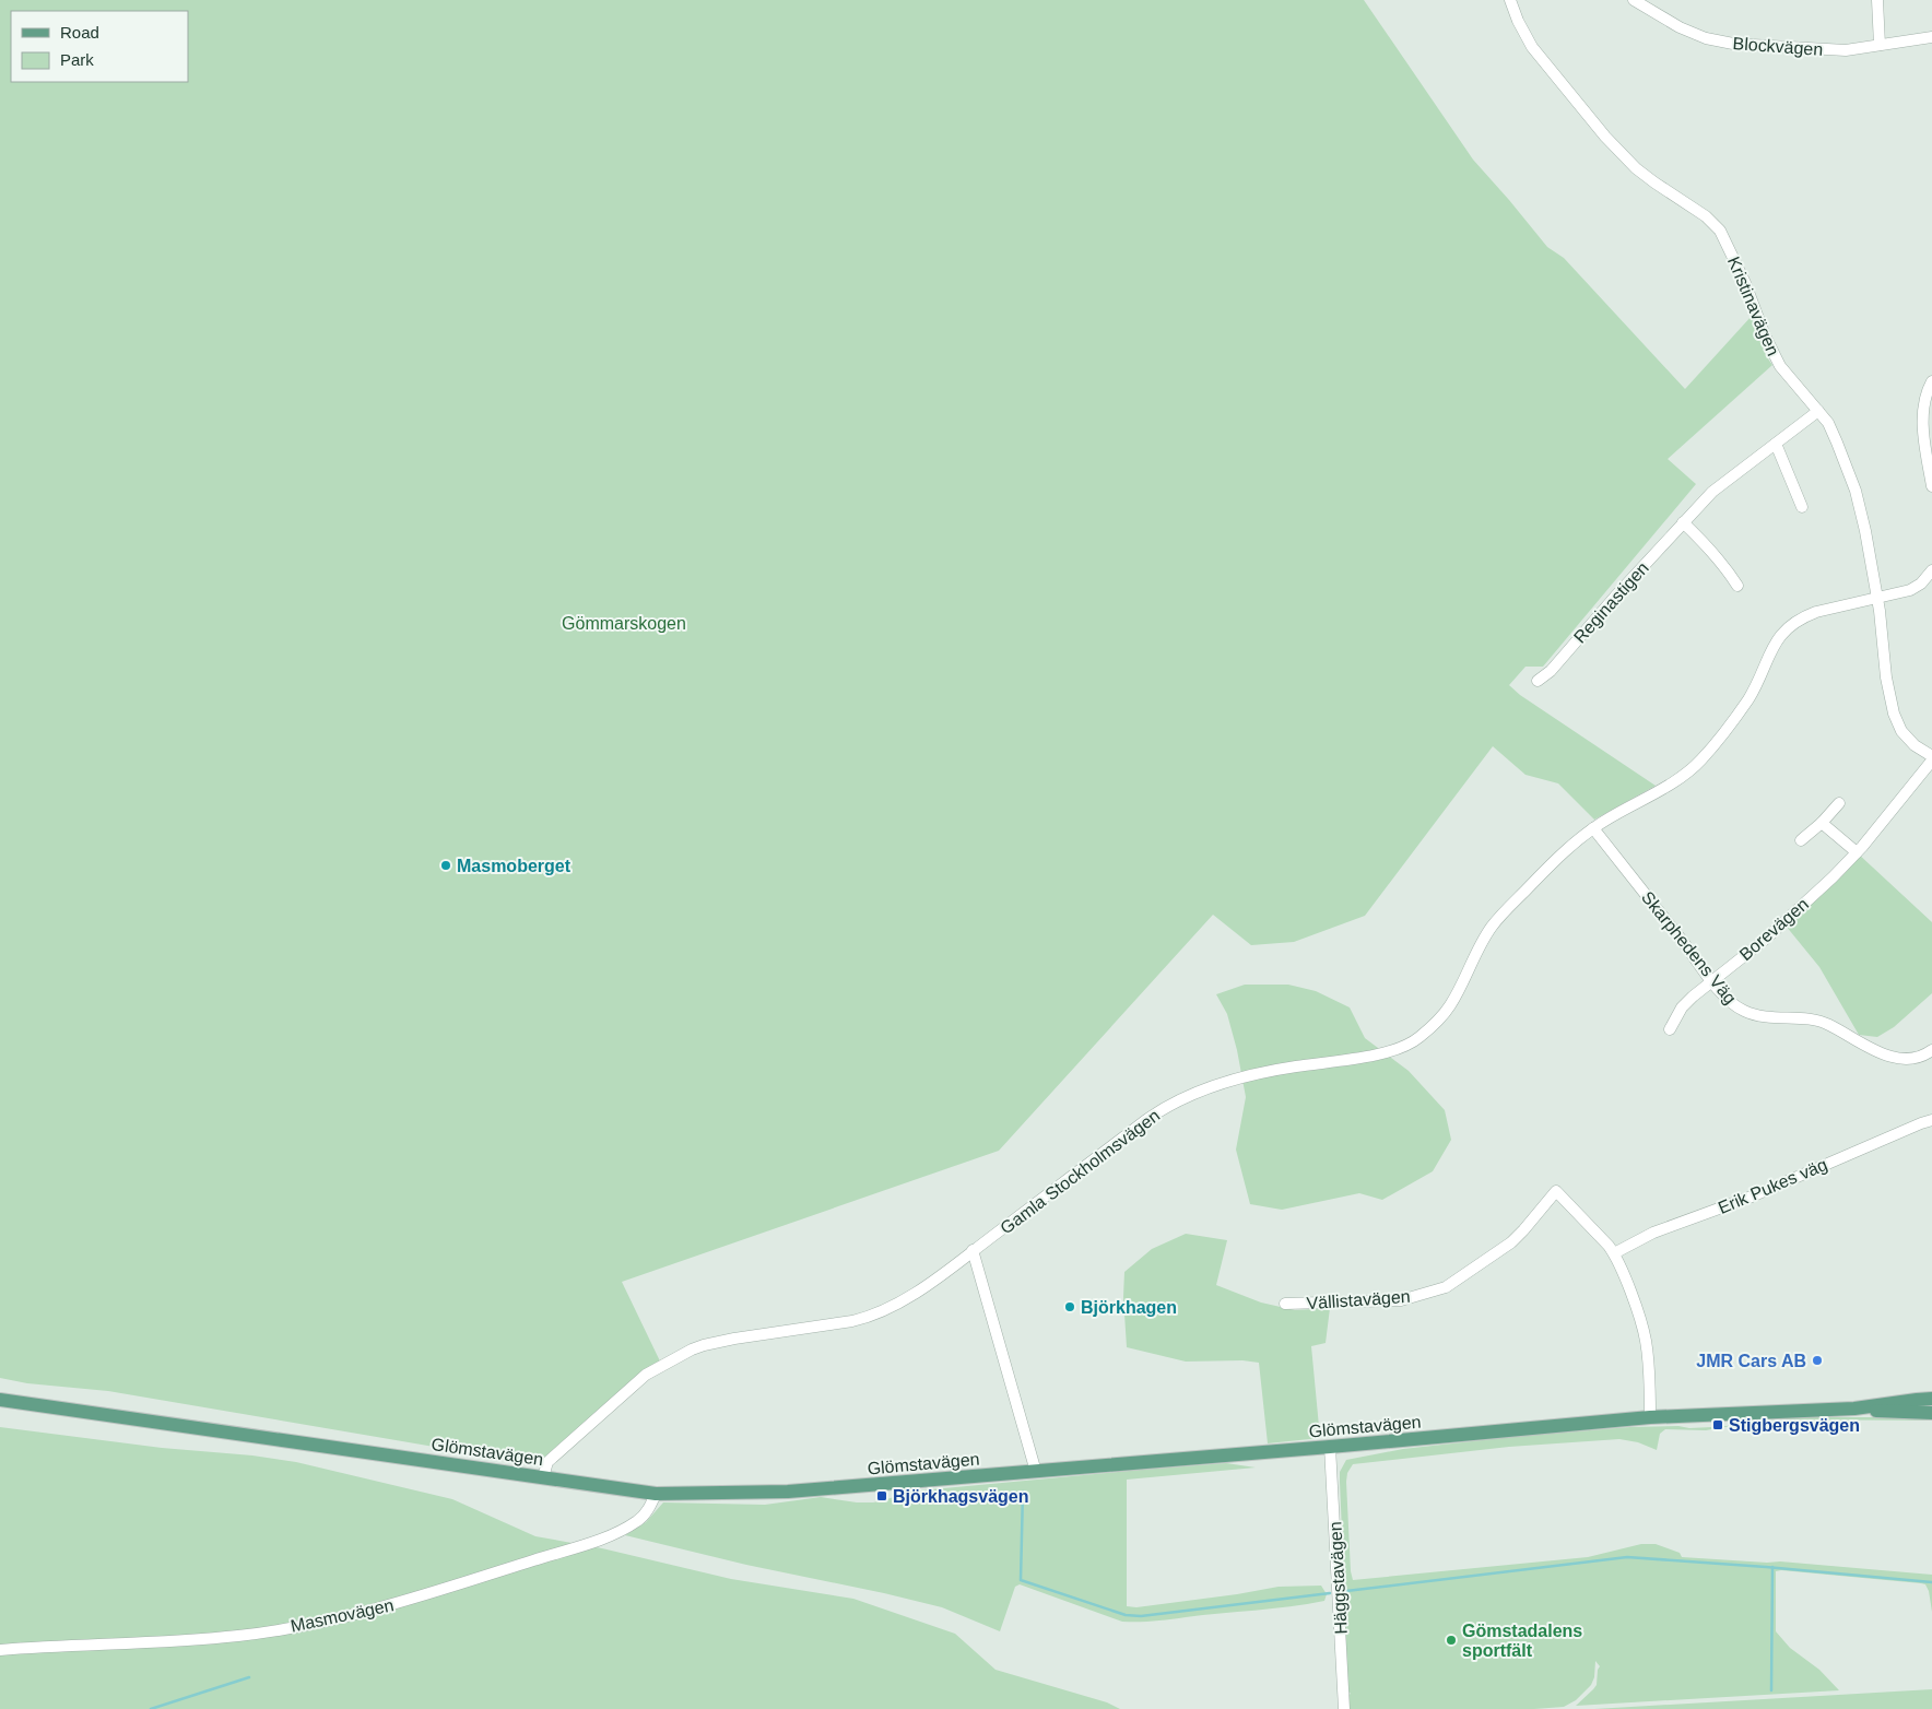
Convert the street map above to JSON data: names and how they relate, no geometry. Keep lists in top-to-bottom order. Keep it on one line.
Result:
{"streets":{"main road":["Glömstavägen"],"street":["Blockvägen","Kristinavägen","Reginastigen","Borevägen","Skarphedens Väg","Gamla Stockholmsvägen","Erik Pukes väg","Vällistavägen","Häggstavägen","Masmovägen"]},"crossings":[["Kristinavägen","Reginastigen"],["Kristinavägen","Borevägen"],["Kristinavägen","Gamla Stockholmsvägen"],["Borevägen","Skarphedens Väg"],["Skarphedens Väg","Gamla Stockholmsvägen"],["Gamla Stockholmsvägen","Glömstavägen"],["Erik Pukes väg","Vällistavägen"],["Glömstavägen","Häggstavägen"],["Glömstavägen","Masmovägen"]],"parks":["Gömmarskogen"],"places":{"other":["Masmoberget","Björkhagen","JMR Cars AB","Gömstadalens sportfält"],"transit":["Stigbergsvägen","Björkhagsvägen"]},"legend":["Road","Park"]}
